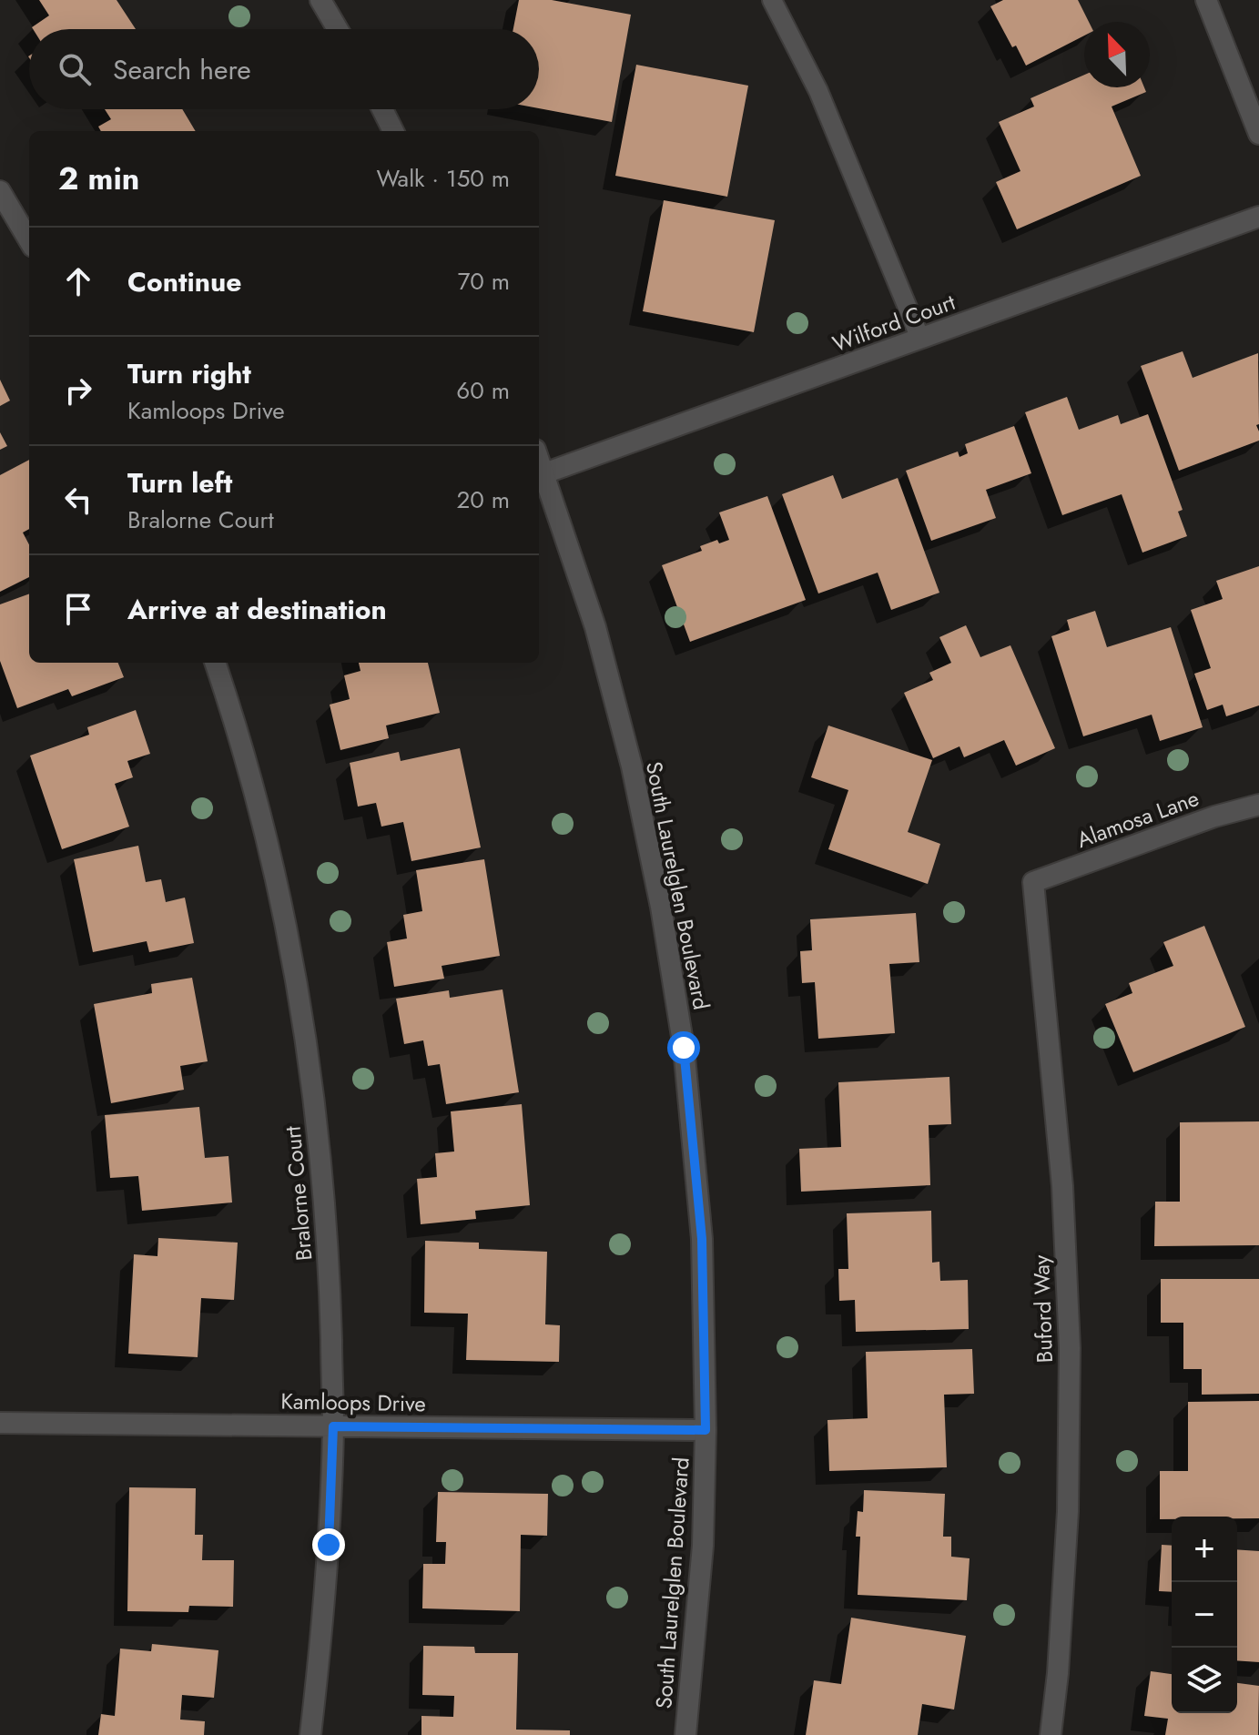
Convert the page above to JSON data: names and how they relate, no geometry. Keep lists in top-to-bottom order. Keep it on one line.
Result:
{"streets":{"street":["Wilford Court","Alamosa Lane","South Laurelglen Boulevard","Bralorne Court","Buford Way","Kamloops Drive"]},"crossings":[["Wilford Court","South Laurelglen Boulevard"],["Alamosa Lane","Buford Way"],["South Laurelglen Boulevard","Kamloops Drive"],["Bralorne Court","Kamloops Drive"]],"north":"top left","page":{"search":"Search here","heading":["2 min","Walk · 150 m"],"list":[["Continue","70 m"],["Turn right","Kamloops Drive","60 m"],["Turn left","Bralorne Court","20 m"],"Arrive at destination"],"map_buttons":["+","−"]}}
